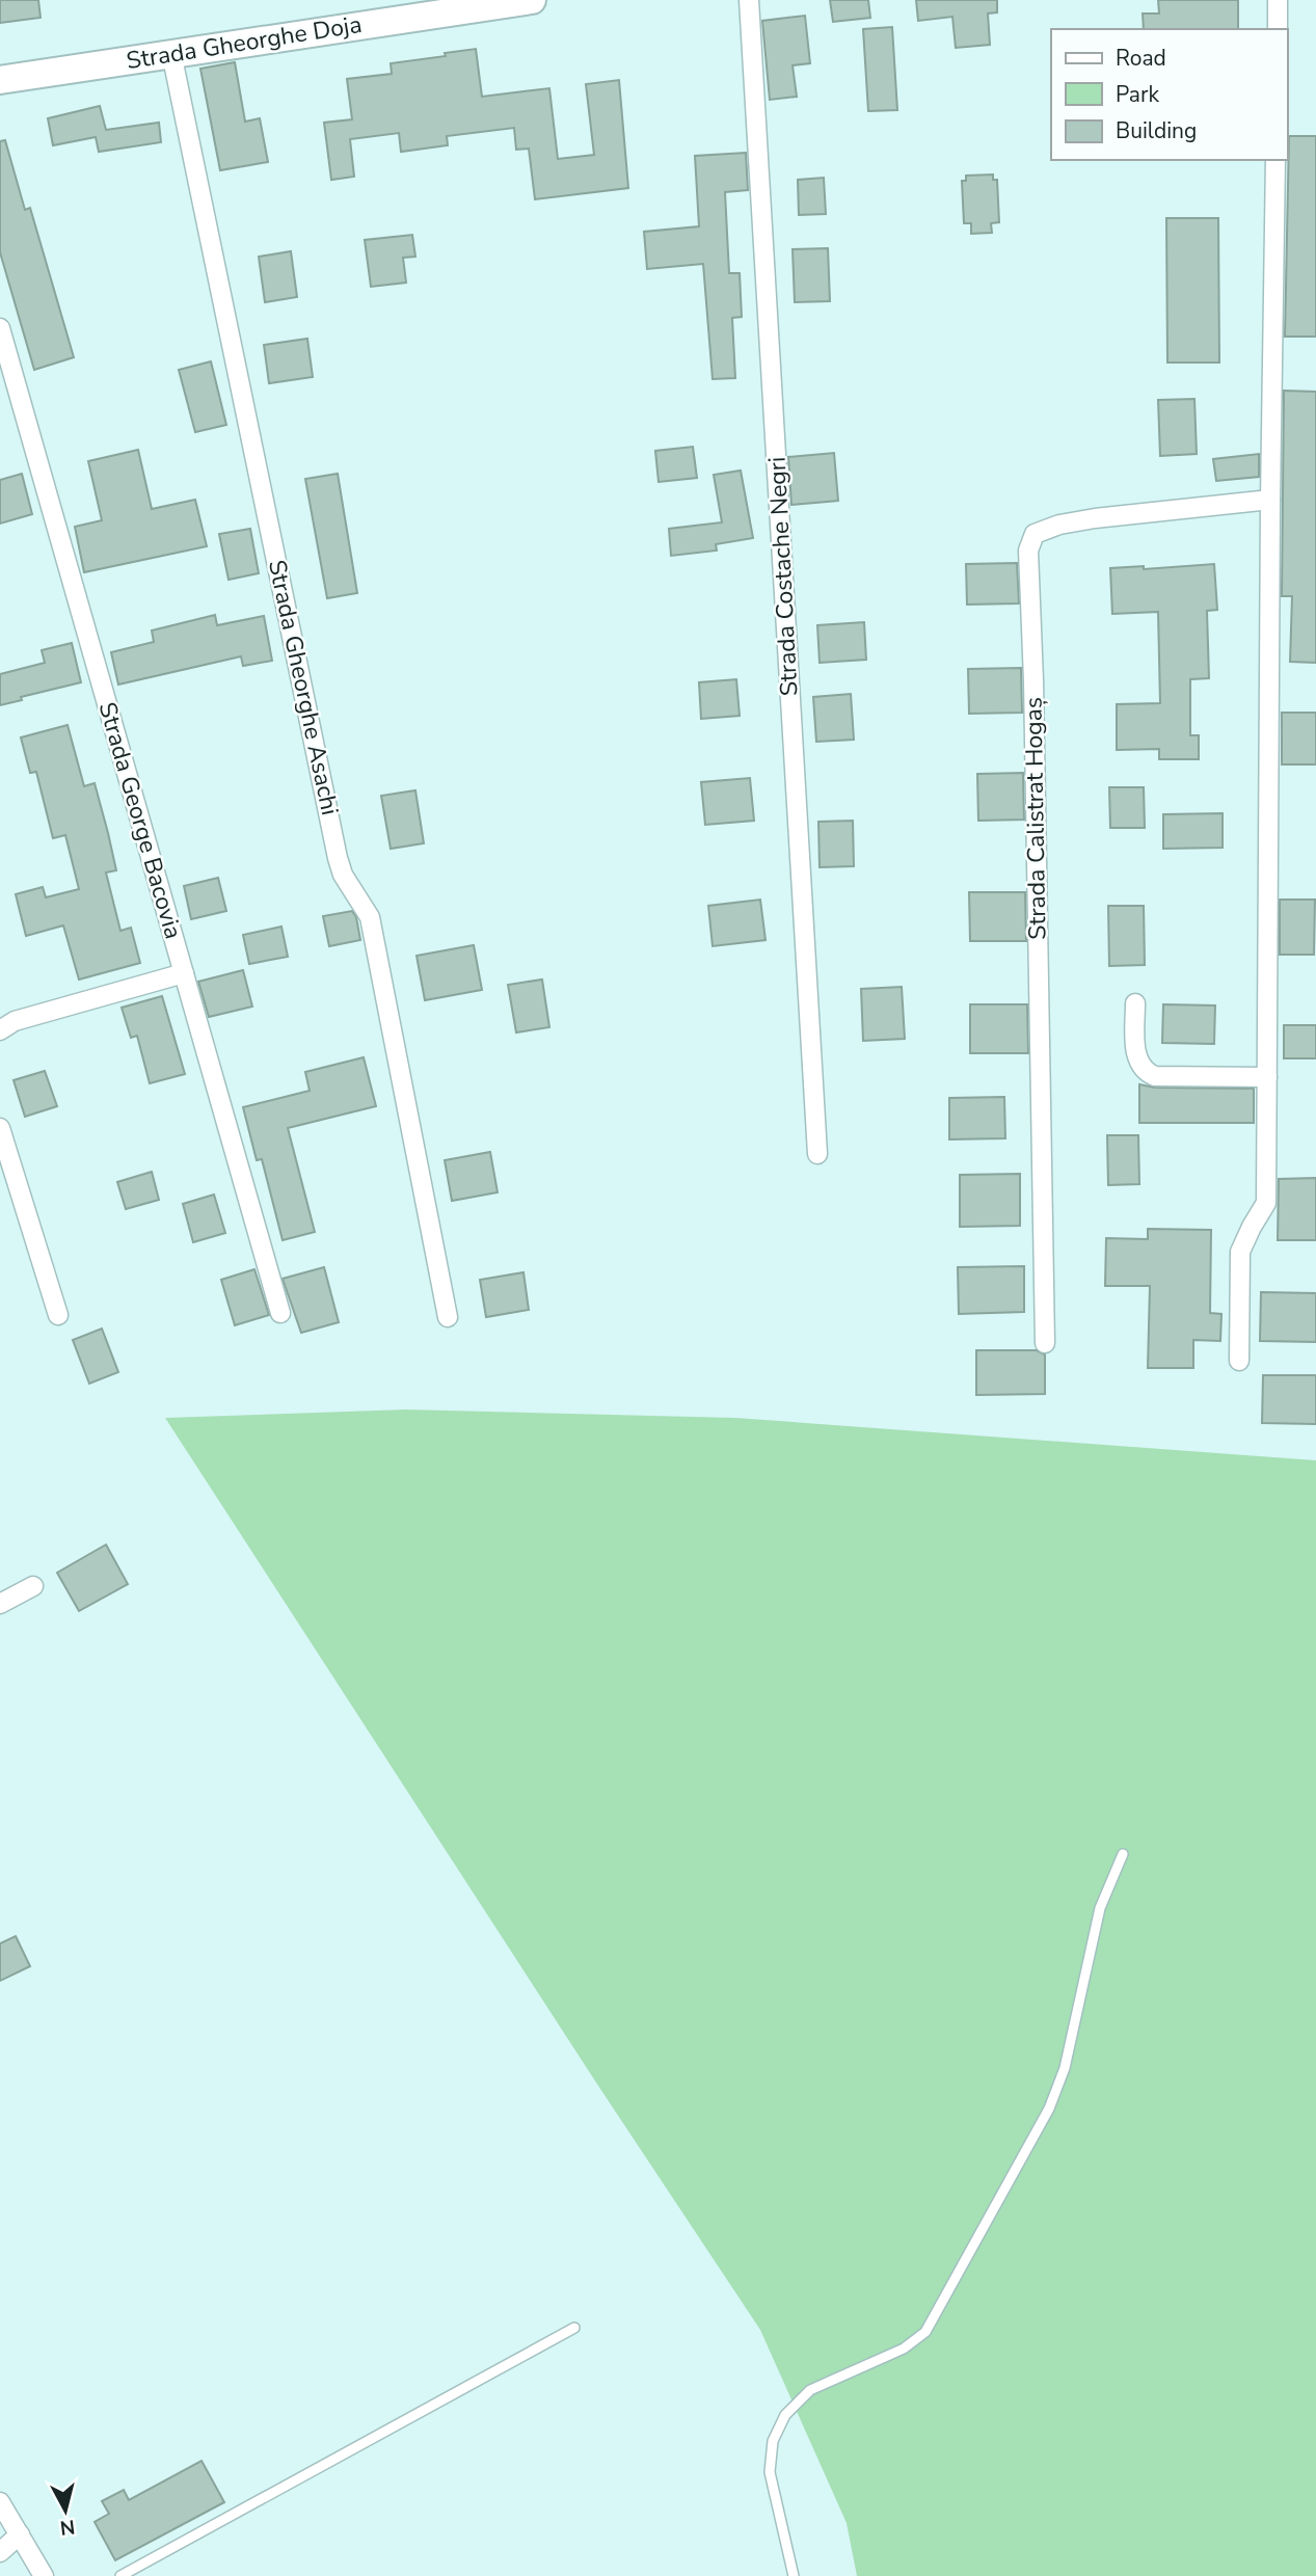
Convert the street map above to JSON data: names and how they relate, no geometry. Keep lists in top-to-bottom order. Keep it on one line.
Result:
{"streets":{"street":["Strada Gheorghe Doja","Strada Costache Negri","Strada Gheorghe Asachi","Strada Calistrat Hogaș","Strada George Bacovia"]},"crossings":[["Strada Gheorghe Doja","Strada Gheorghe Asachi"]],"legend":["Road","Park","Building"],"north":"bottom"}
